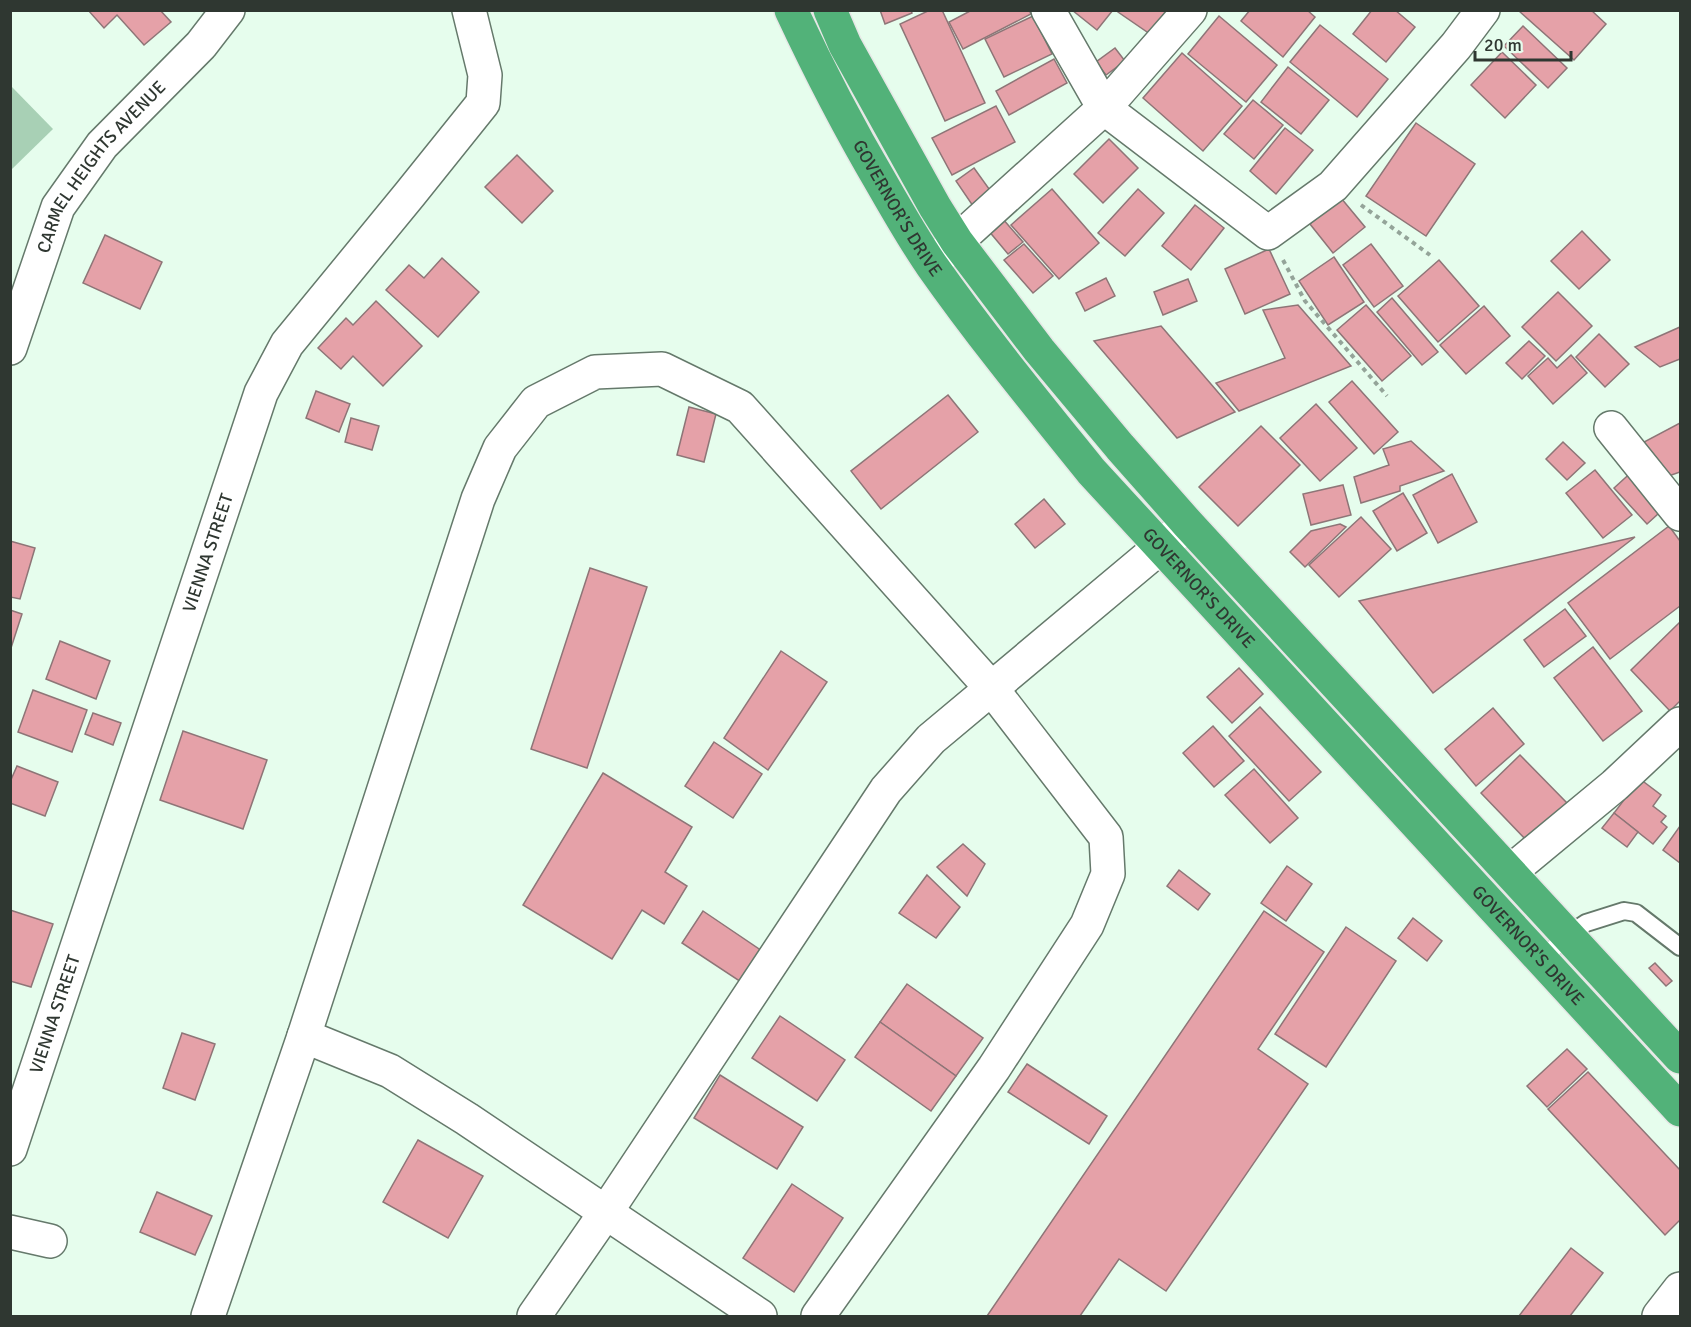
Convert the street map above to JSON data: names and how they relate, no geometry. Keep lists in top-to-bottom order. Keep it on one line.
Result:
{"streets":{"highway":["GOVERNOR'S DRIVE"],"street":["CARMEL HEIGHTS AVENUE","VIENNA STREET"]},"scale_bar":"20 m"}
